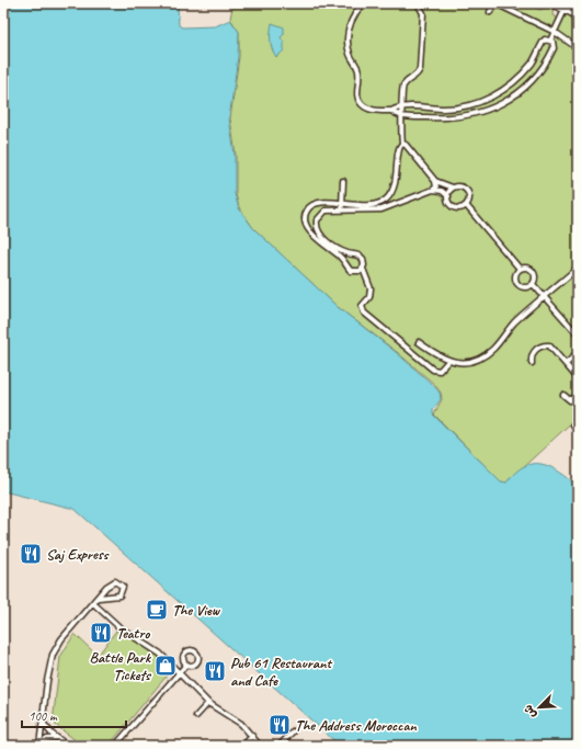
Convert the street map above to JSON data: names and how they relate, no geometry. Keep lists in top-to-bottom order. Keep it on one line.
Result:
{"places":{"restaurant":["Saj Express","Teatro","Pub 61 Restaurant and Cafe","The Address Moroccan"],"cafe":["The View"],"shop":["Battle Park Tickets"]},"scale_bar":"100 m","north":"bottom left"}
